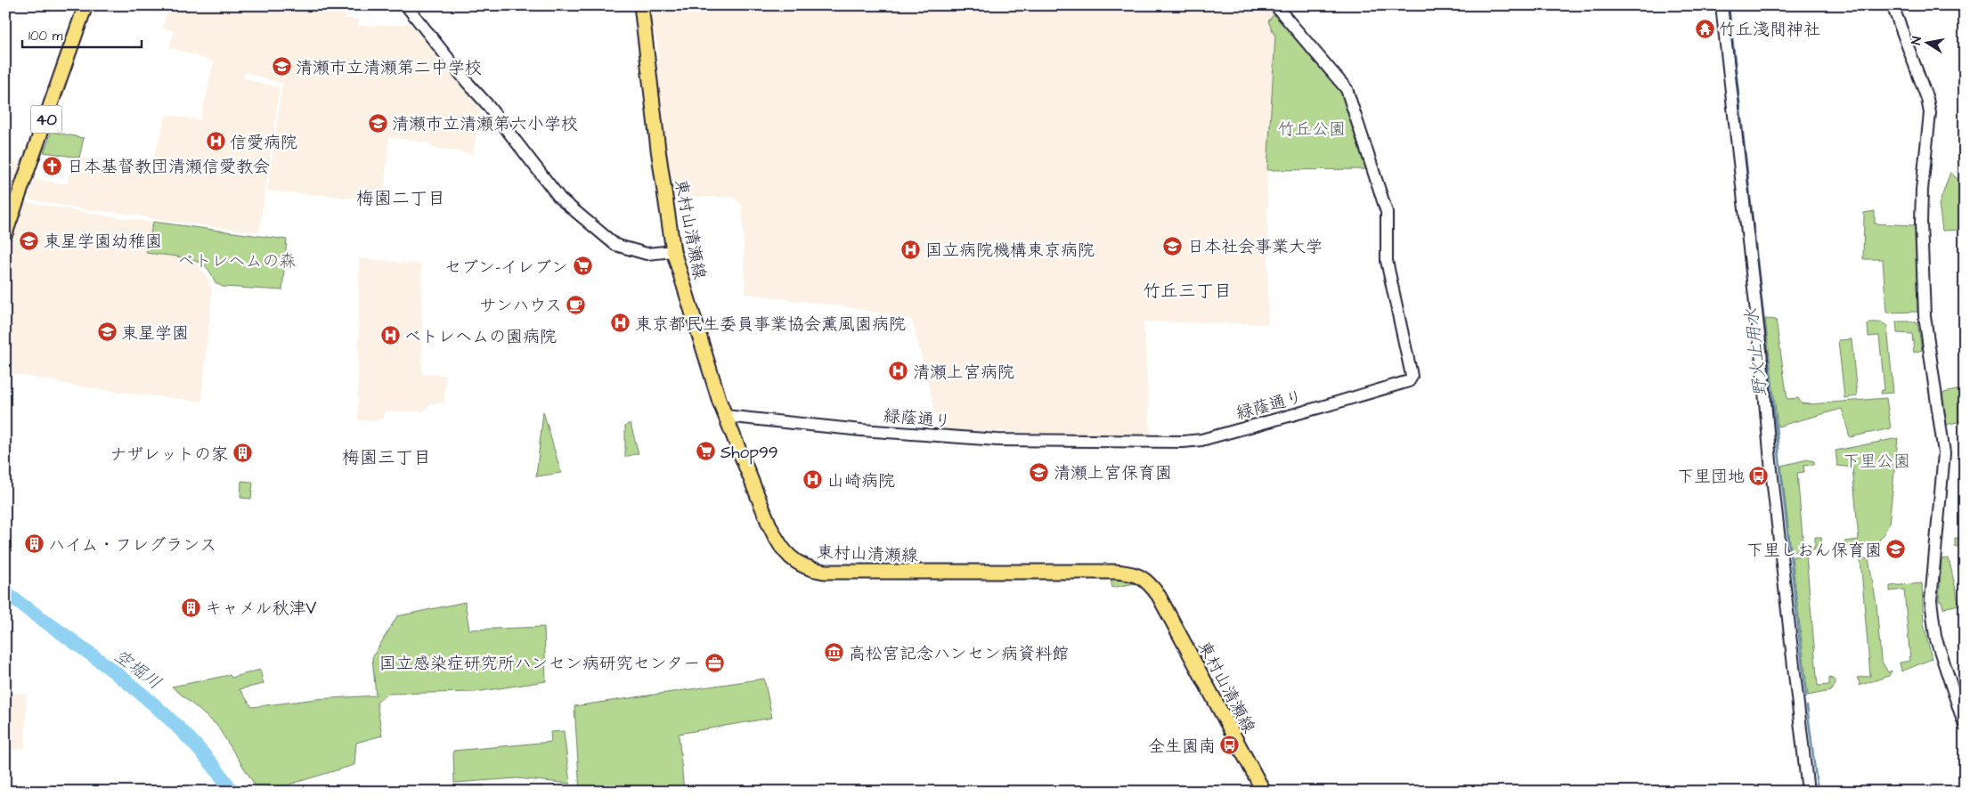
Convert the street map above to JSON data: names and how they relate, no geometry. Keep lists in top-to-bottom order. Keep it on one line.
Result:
{"streets":{"main road":["40","東村山清瀬線"],"street":["緑蔭通り"]},"crossings":[["東村山清瀬線","緑蔭通り"]],"districts":["梅園二丁目","竹丘三丁目","梅園三丁目"],"water":["野火止用水","空堀川"],"parks":["竹丘公園","ベトレヘムの森","下里公園"],"places":{"temple":["竹丘淺間神社"],"school or university":["清瀬市立清瀬第二中学校","清瀬市立清瀬第六小学校","東星学園幼稚園","日本社会事業大学","東星学園","清瀬上宮保育園","下里しおん保育園"],"hospital":["信愛病院","国立病院機構東京病院","東京都民生委員事業協会薫風園病院","ベトレヘムの園病院","清瀬上宮病院","山崎病院"],"church":["日本基督教団清瀬信愛教会"],"supermarket":["セブン-イレブン","Shop99"],"cafe":["サンハウス"],"building":["ナザレットの家","ハイム・フレグランス","キャメル秋津V"],"bus stop":["下里団地","全生園南"],"museum":["高松宮記念ハンセン病資料館"],"office":["国立感染症研究所ハンセン病研究センター"]},"scale_bar":"100 m","north":"left"}
